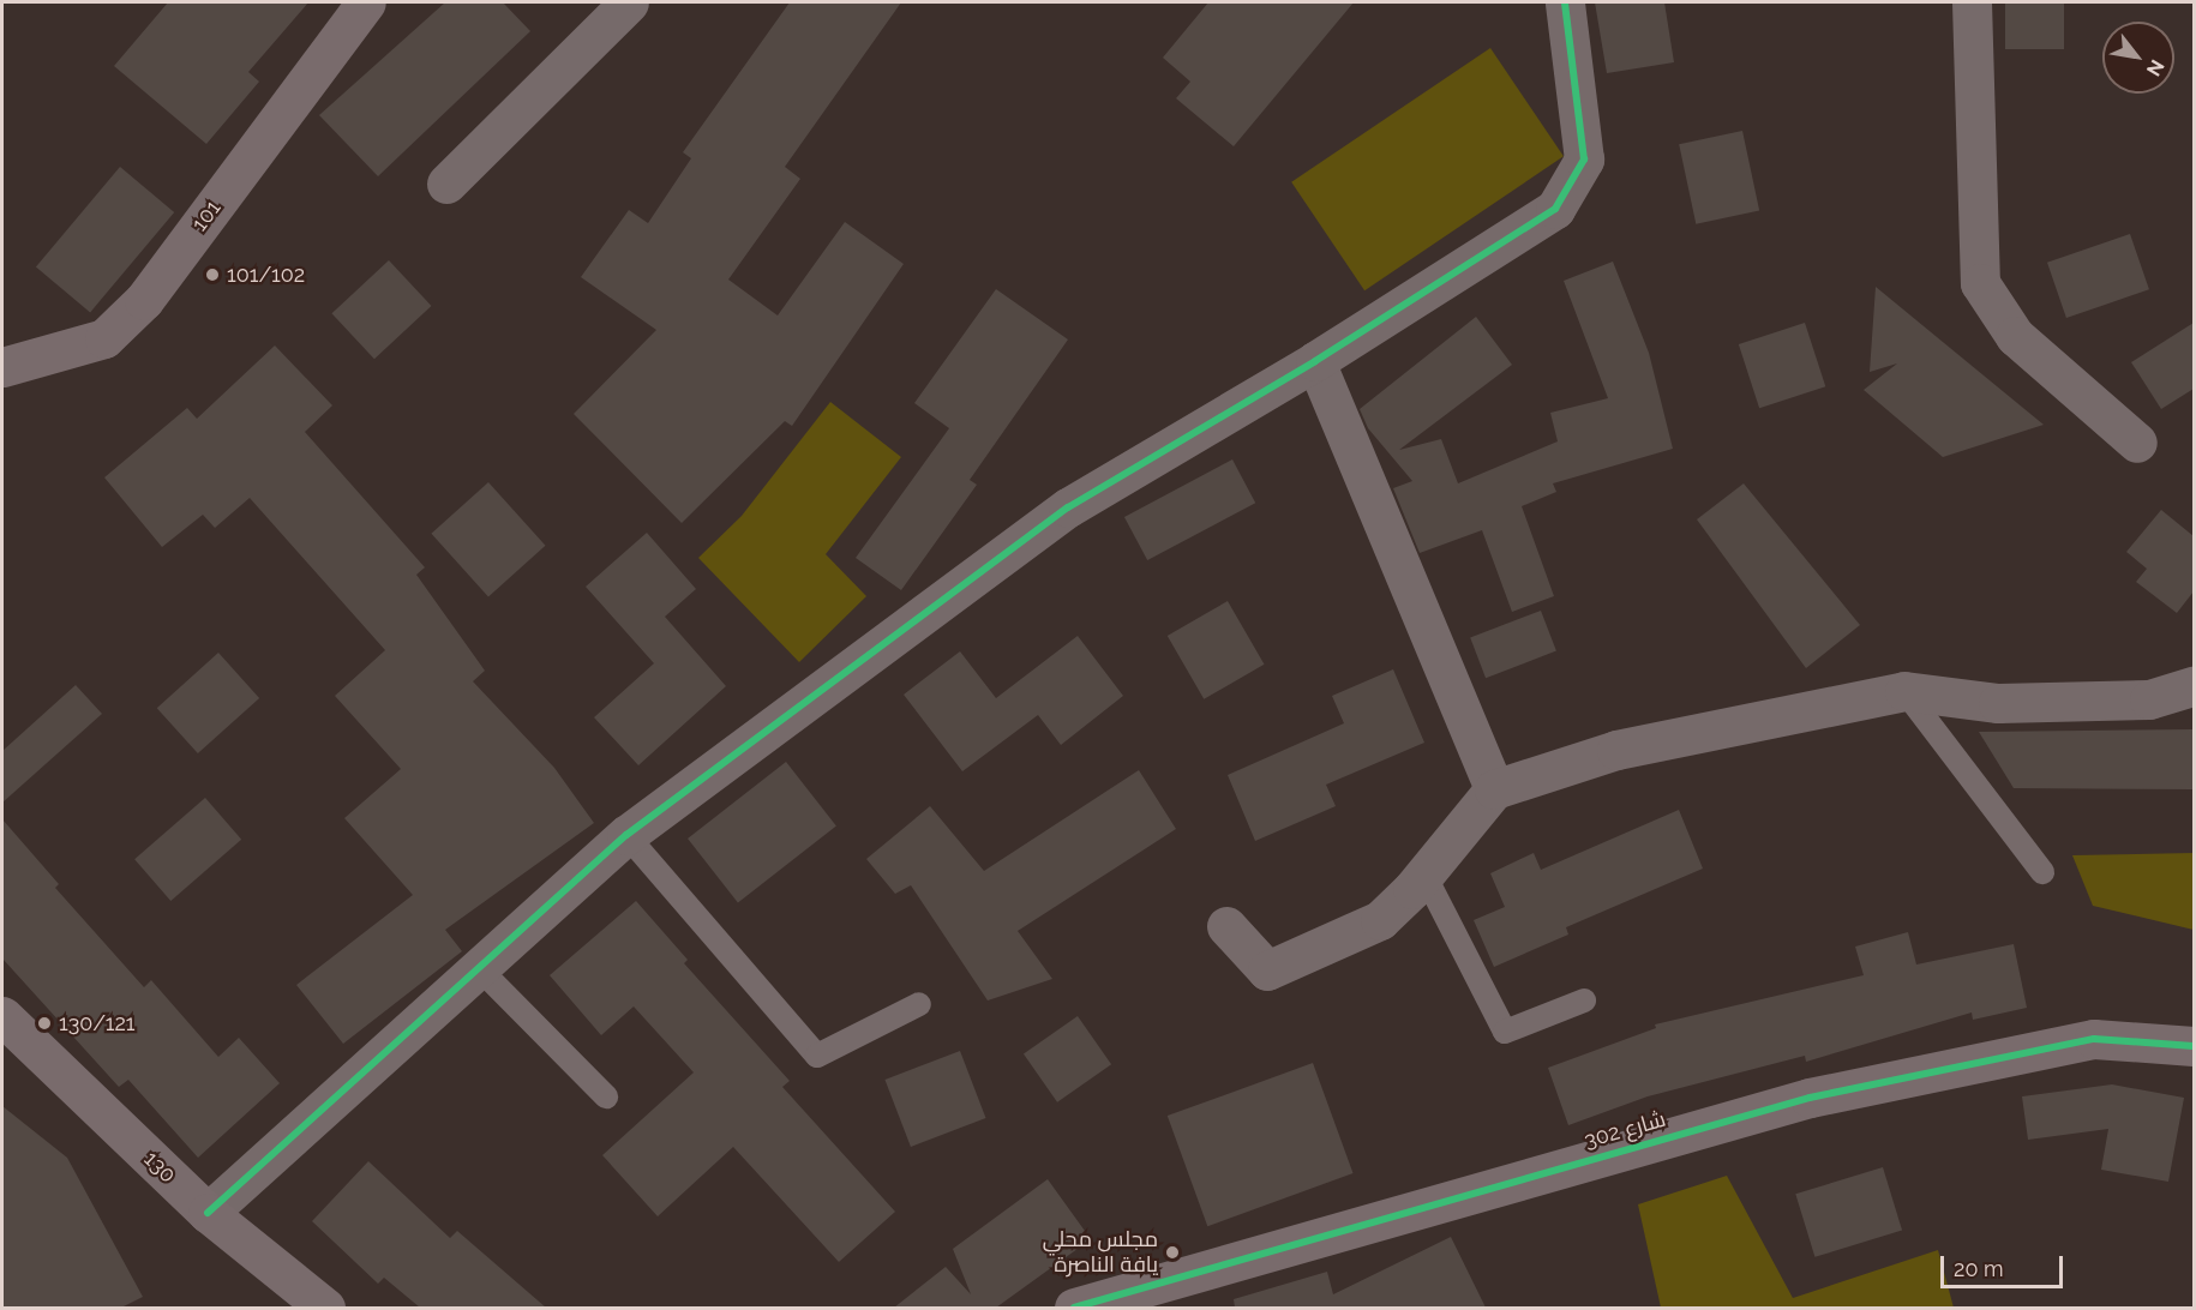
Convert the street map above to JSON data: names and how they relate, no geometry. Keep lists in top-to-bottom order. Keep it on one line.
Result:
{"streets":{"street":["101","شارع 302","130"]},"places":["101/102","130/121","مجلس محلي يافة الناصرة"],"scale_bar":"20 m","north":"bottom right"}
